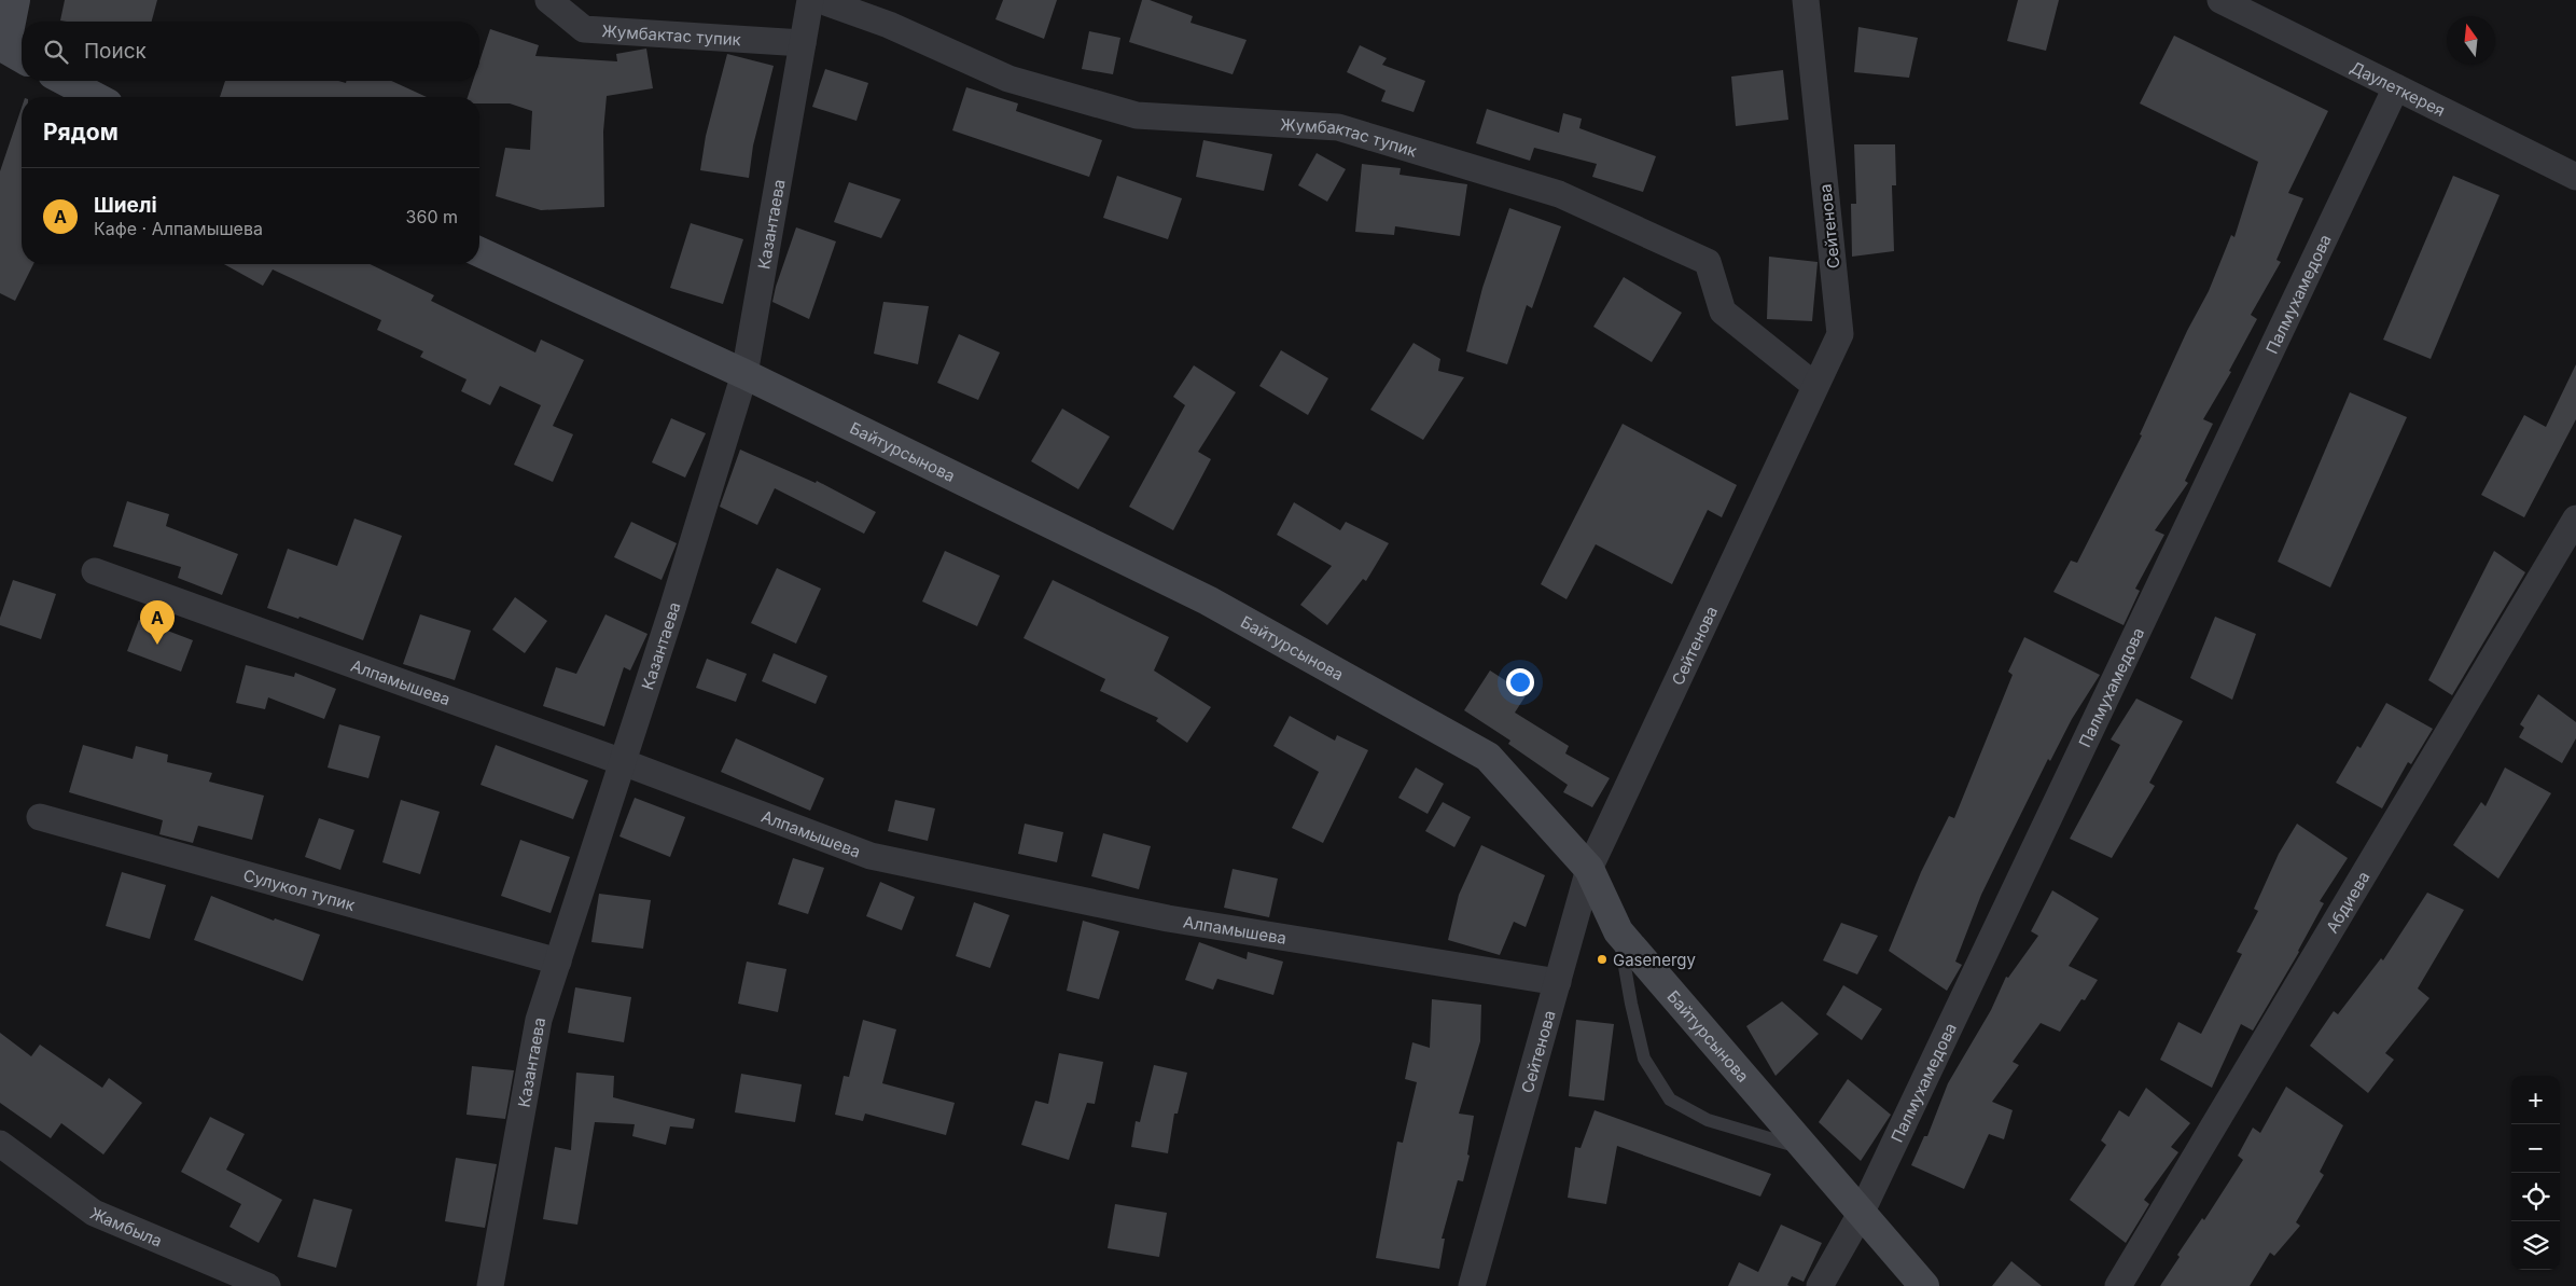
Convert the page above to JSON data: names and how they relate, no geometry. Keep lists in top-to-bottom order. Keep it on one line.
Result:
{"streets":{"main road":["Байтурсынова"],"street":["Жумбактас тупик","Даулеткерея","Казантаева","Сейтенова","Палмухамедова","Алпамышева","Сулукол тупик","Абдиева","Жамбыла"]},"crossings":[["Жумбактас тупик","Казантаева"],["Жумбактас тупик","Сейтенова"],["Даулеткерея","Палмухамедова"],["Казантаева","Байтурсынова"],["Казантаева","Алпамышева"],["Казантаева","Сулукол тупик"],["Сейтенова","Байтурсынова"],["Сейтенова","Алпамышева"],["Палмухамедова","Байтурсынова"]],"places":["Gasenergy"],"north":"top","page":{"search":"Поиск","heading":"Рядом","list":[{"mark":"A","name":"Шиелі","note":"Кафе · Алпамышева","value":"360 m"}],"pins":"A","map_buttons":["+","−"]}}
